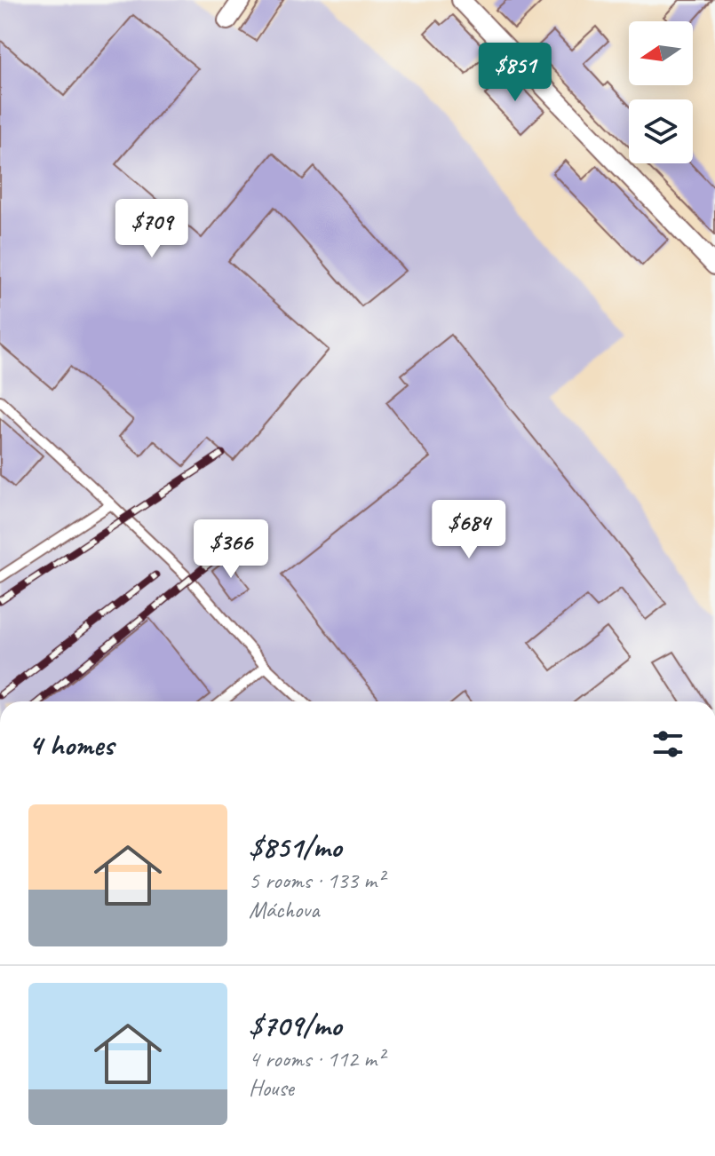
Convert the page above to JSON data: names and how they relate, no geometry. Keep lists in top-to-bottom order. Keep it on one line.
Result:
{"north":"left","page":{"price":["$851","$709","$684","$366"],"heading":"4 homes","list":[{"name":"$851/mo","note":"5 rooms · 133 m² · Máchova"},{"name":"$709/mo","note":"4 rooms · 112 m² · House"}]}}
